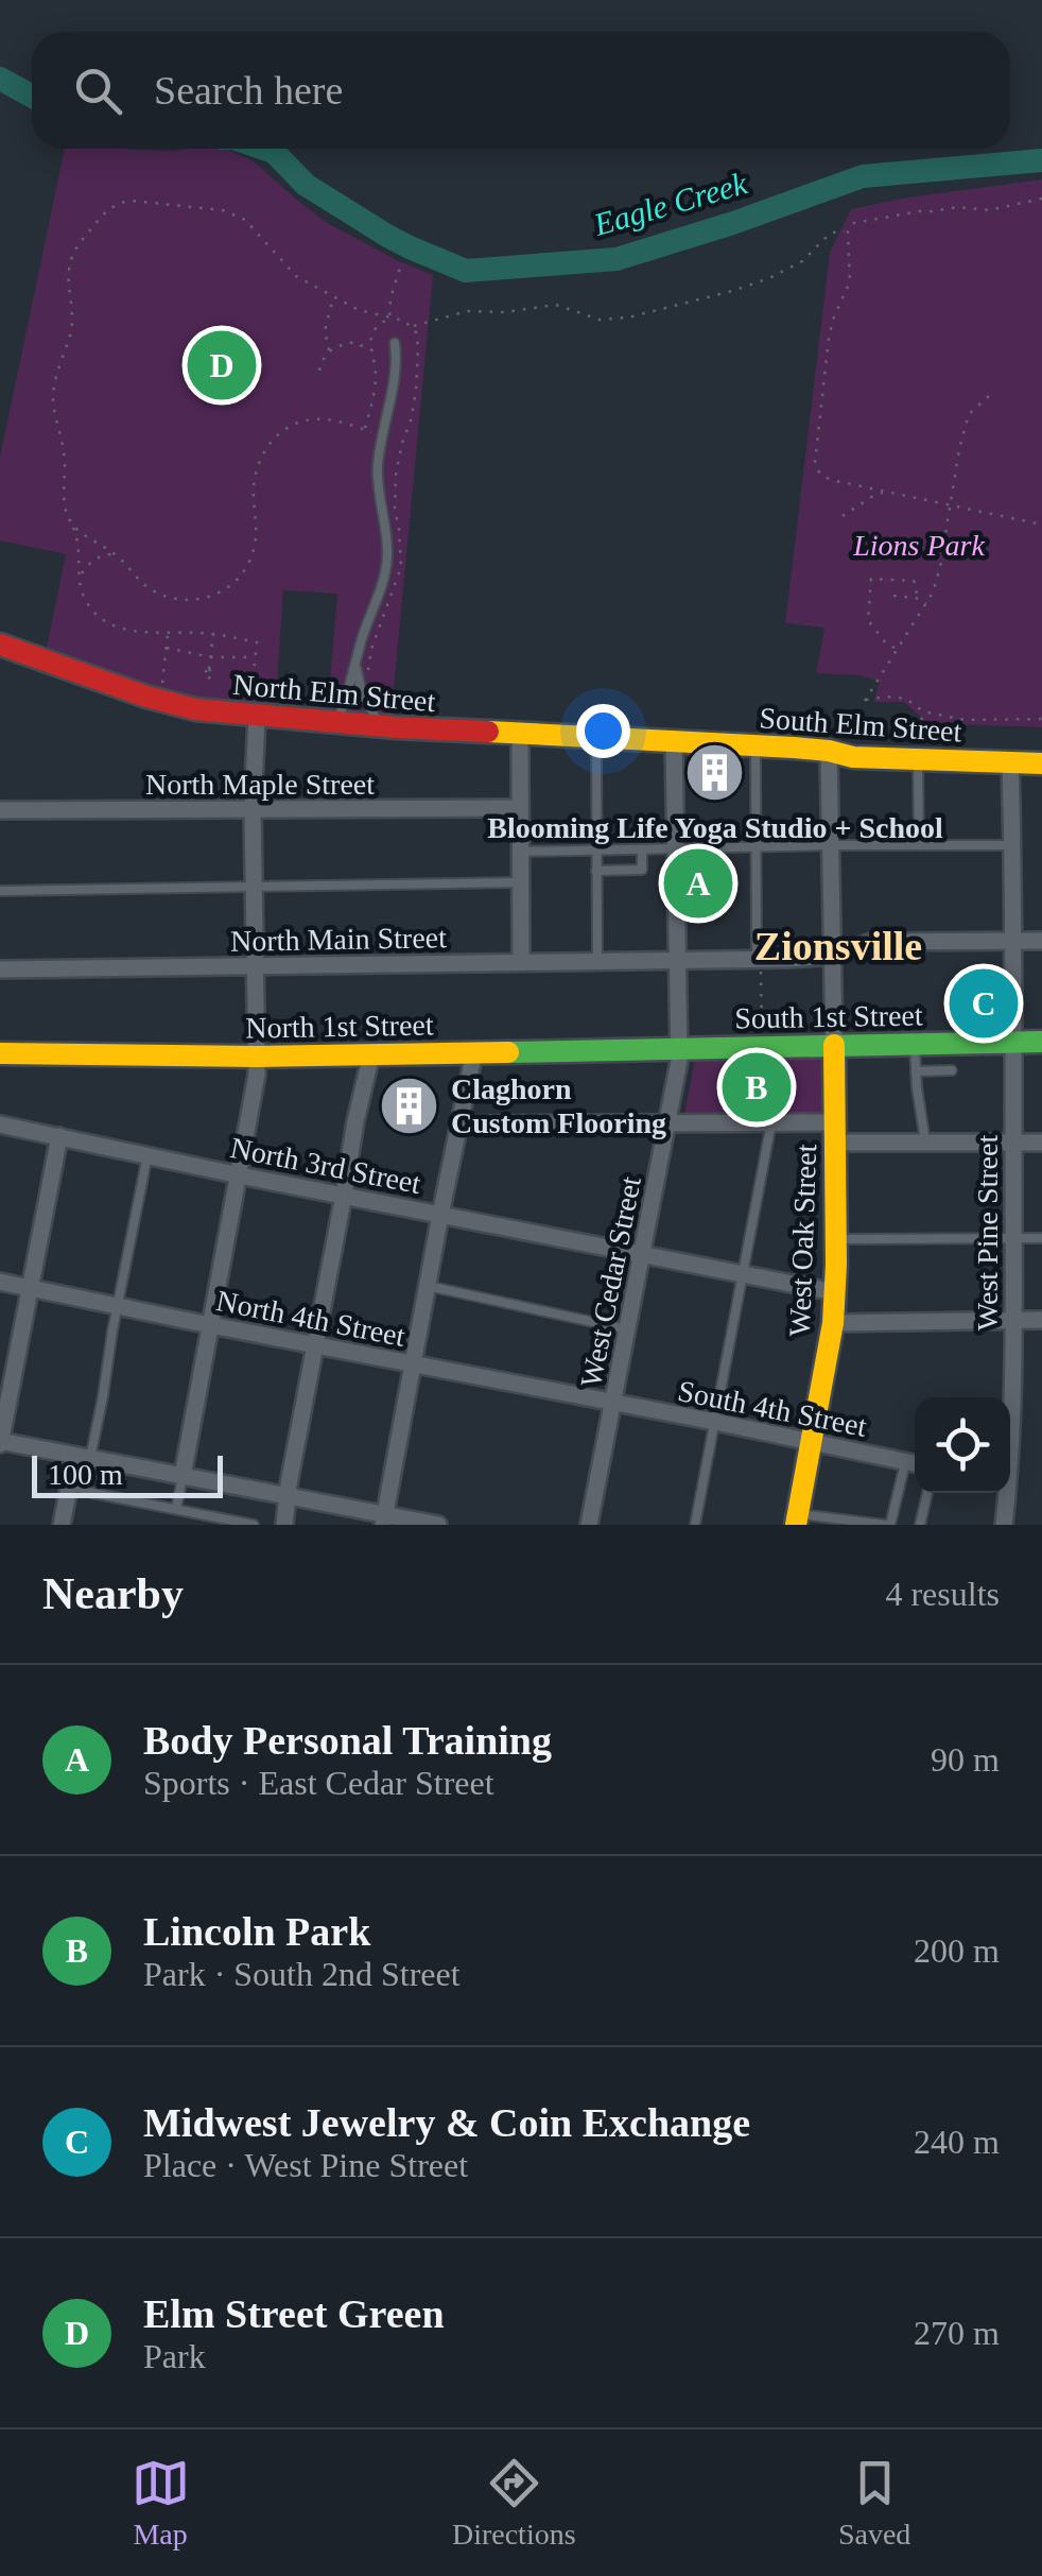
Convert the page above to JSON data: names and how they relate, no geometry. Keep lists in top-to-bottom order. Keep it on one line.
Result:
{"streets":{"street":["North Elm Street","South Elm Street","North Maple Street","North Main Street","South 1st Street","North 1st Street","North 3rd Street","West Pine Street","West Oak Street","West Cedar Street","North 4th Street","South 4th Street"]},"crossings":[["North Elm Street","South Elm Street"],["North Elm Street","West Cedar Street"],["South Elm Street","West Pine Street"],["South Elm Street","West Oak Street"],["South Elm Street","West Cedar Street"],["North Main Street","West Pine Street"],["North Main Street","West Oak Street"],["North Main Street","West Cedar Street"],["South 1st Street","North 1st Street"],["South 1st Street","West Pine Street"],["South 1st Street","West Oak Street"],["South 1st Street","West Cedar Street"],["North 1st Street","West Cedar Street"],["North 3rd Street","West Oak Street"],["North 3rd Street","West Cedar Street"],["West Oak Street","South 4th Street"],["West Cedar Street","North 4th Street"],["West Cedar Street","South 4th Street"],["North 4th Street","South 4th Street"]],"districts":["Zionsville"],"water":["Eagle Creek"],"parks":["Lions Park"],"places":{"building":["Blooming Life Yoga Studio + School","Claghorn Custom Flooring"]},"scale_bar":"100 m","page":{"search":"Search here","pins":["D","A","C","B"],"scale":"100 m","heading":["Nearby","4 results"],"list":[{"mark":"A","name":"Body Personal Training","note":"Sports · East Cedar Street","value":"90 m"},{"mark":"B","name":"Lincoln Park","note":"Park · South 2nd Street","value":"200 m"},{"mark":"C","name":"Midwest Jewelry & Coin Exchange","note":"Place · West Pine Street","value":"240 m"},{"mark":"D","name":"Elm Street Green","note":"Park","value":"270 m"}],"nav":["Map","Directions","Saved"]}}
